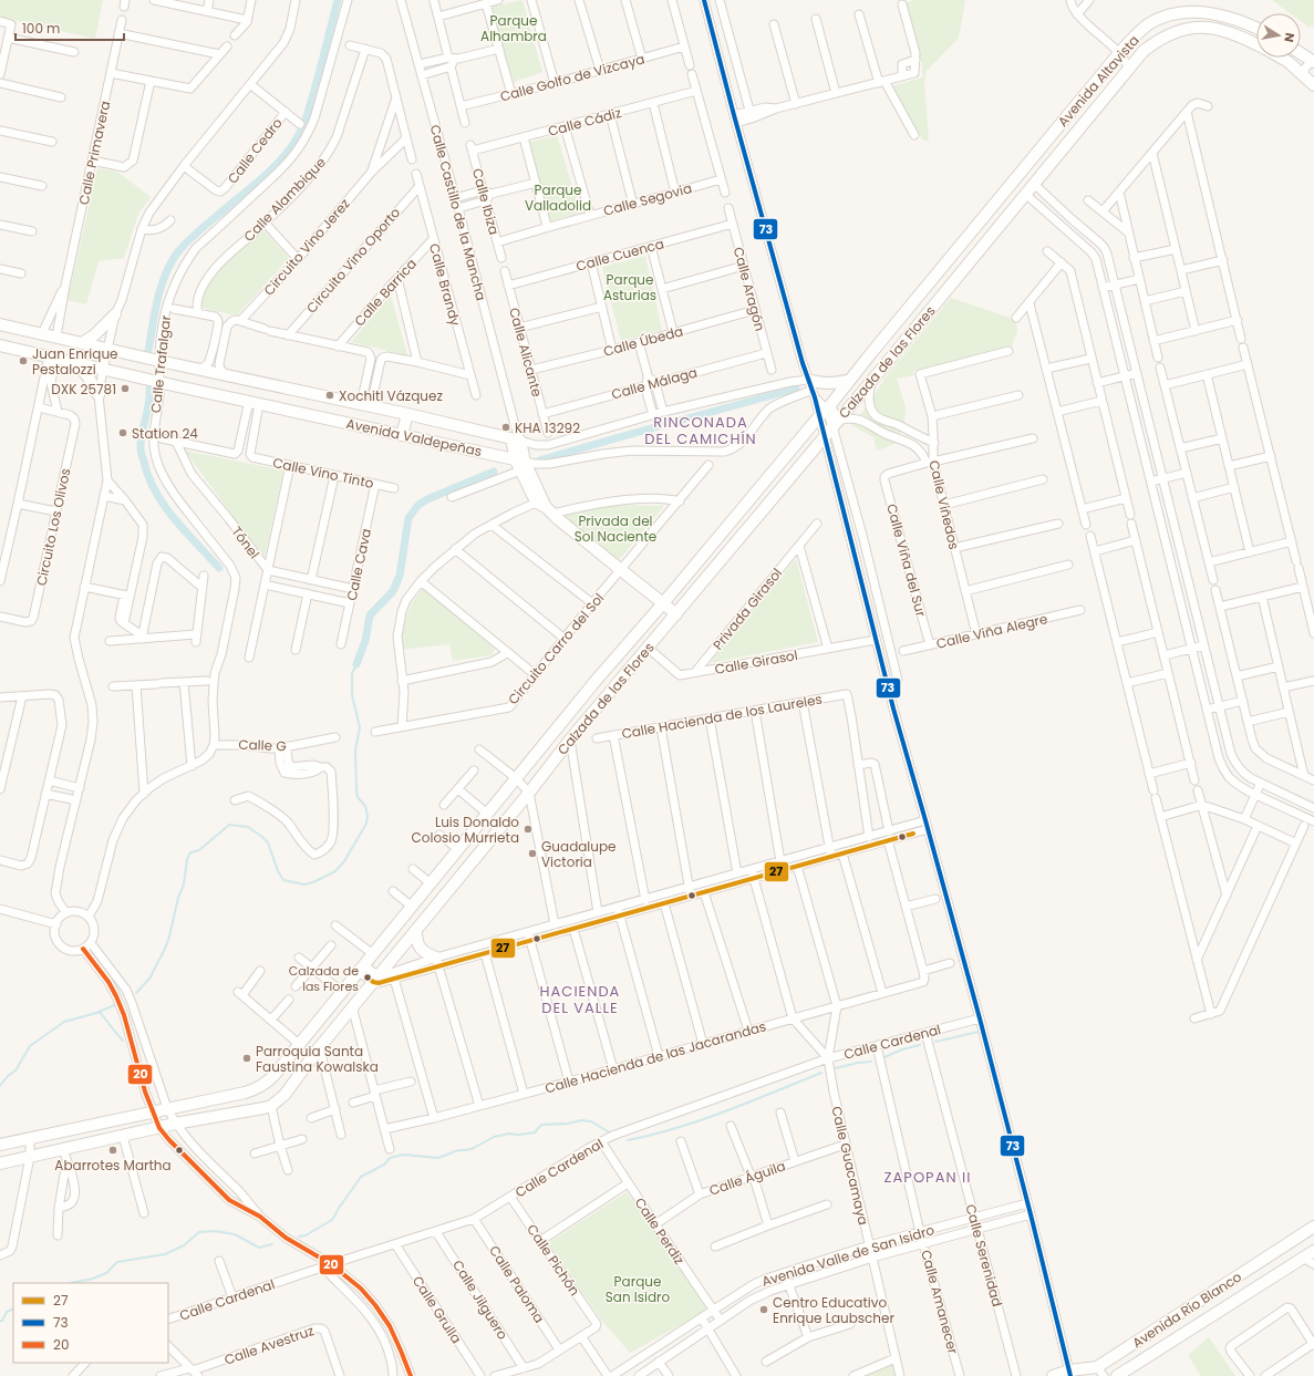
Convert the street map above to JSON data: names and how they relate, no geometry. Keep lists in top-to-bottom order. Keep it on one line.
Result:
{"streets":{"street":["Calle Golfo de Vizcaya","Avenida Altavista","Calle Cádiz","Calle Cedro","Calle Primavera","Calle Alambique","Calle Segovia","Calle Ibiza","Calle Castillo de la Mancha","Circuito Vino Jerez","Calle Cuenca","Circuito Vino Oporto","Calle Brandy","Calle Aragón","Calle Barrica","Calle Úbeda","Calle Alicante","Calzada de las Flores","Calle Trafalgar","Calle Málaga","Avenida Valdepeñas","Calle Vino Tinto","Calle Viñedos","Circuito Los Olivos","Tónel","Calle Viña del Sur","Calle Cava","Privada Girasol","Calle Viña Alegre","Circuito Carro del Sol","Calle Girasol","Calle Hacienda de los Laureles","Calle G","Calle Cardenal","Calle Hacienda de las Jacarandas","Calle Guacamaya","Calle Águila","Calle Perdiz","Avenida Valle de San Isidro","Calle Serenidad","Calle Pichón","Calle Paloma","Calle Jilguero","Calle Amanecer","Calle Grulla","Avenida Río Blanco","Calle Avestruz"]},"crossings":[["Avenida Altavista","Calzada de las Flores"],["Calle Cádiz","Calle Ibiza"],["Calle Segovia","Calle Ibiza"],["Calle Castillo de la Mancha","Avenida Valdepeñas"],["Calle Cuenca","Calle Aragón"],["Calle Cuenca","Calle Alicante"],["Circuito Vino Oporto","Calle Brandy"],["Calle Brandy","Calle Barrica"],["Calle Aragón","Calle Úbeda"],["Calle Aragón","Calle Málaga"],["Calle Úbeda","Calle Alicante"],["Calle Alicante","Calle Málaga"],["Calzada de las Flores","Calle Girasol"],["Calle Trafalgar","Avenida Valdepeñas"],["Calle Trafalgar","Calle G"],["Calle Vino Tinto","Calle Cava"],["Calle Viñedos","Calle Viña del Sur"],["Calle Viñedos","Calle Viña Alegre"],["Tónel","Calle Cava"],["Calle Viña del Sur","Calle Viña Alegre"],["Privada Girasol","Calle Girasol"],["Calle Cardenal","Calle Guacamaya"],["Calle Cardenal","Calle Perdiz"],["Calle Cardenal","Calle Serenidad"],["Calle Cardenal","Calle Pichón"],["Calle Cardenal","Calle Paloma"],["Calle Cardenal","Calle Jilguero"],["Calle Cardenal","Calle Amanecer"],["Calle Cardenal","Calle Grulla"],["Calle Hacienda de las Jacarandas","Calle Guacamaya"],["Calle Guacamaya","Calle Águila"],["Calle Guacamaya","Avenida Valle de San Isidro"],["Calle Águila","Calle Perdiz"],["Calle Perdiz","Avenida Valle de San Isidro"],["Avenida Valle de San Isidro","Calle Serenidad"],["Avenida Valle de San Isidro","Calle Amanecer"]],"districts":["RINCONADA DEL CAMICHÍN","HACIENDA DEL VALLE","ZAPOPAN II"],"parks":["Parque Alhambra","Parque Valladolid","Parque Asturias","Privada del Sol Naciente","Parque San Isidro"],"places":["Juan Enrique Pestalozzi","DXK 25781","Xochitl Vázquez","KHA 13292","Station 24","Luis Donaldo Colosio Murrieta","Guadalupe Victoria","Calzada de las Flores","Parroquia Santa Faustina Kowalska","Abarrotes Martha","Centro Educativo Enrique Laubscher"],"lines":["transit line 73","transit line 27","transit line 20"],"legend":["27","73","20"],"scale_bar":"100 m","north":"right"}
